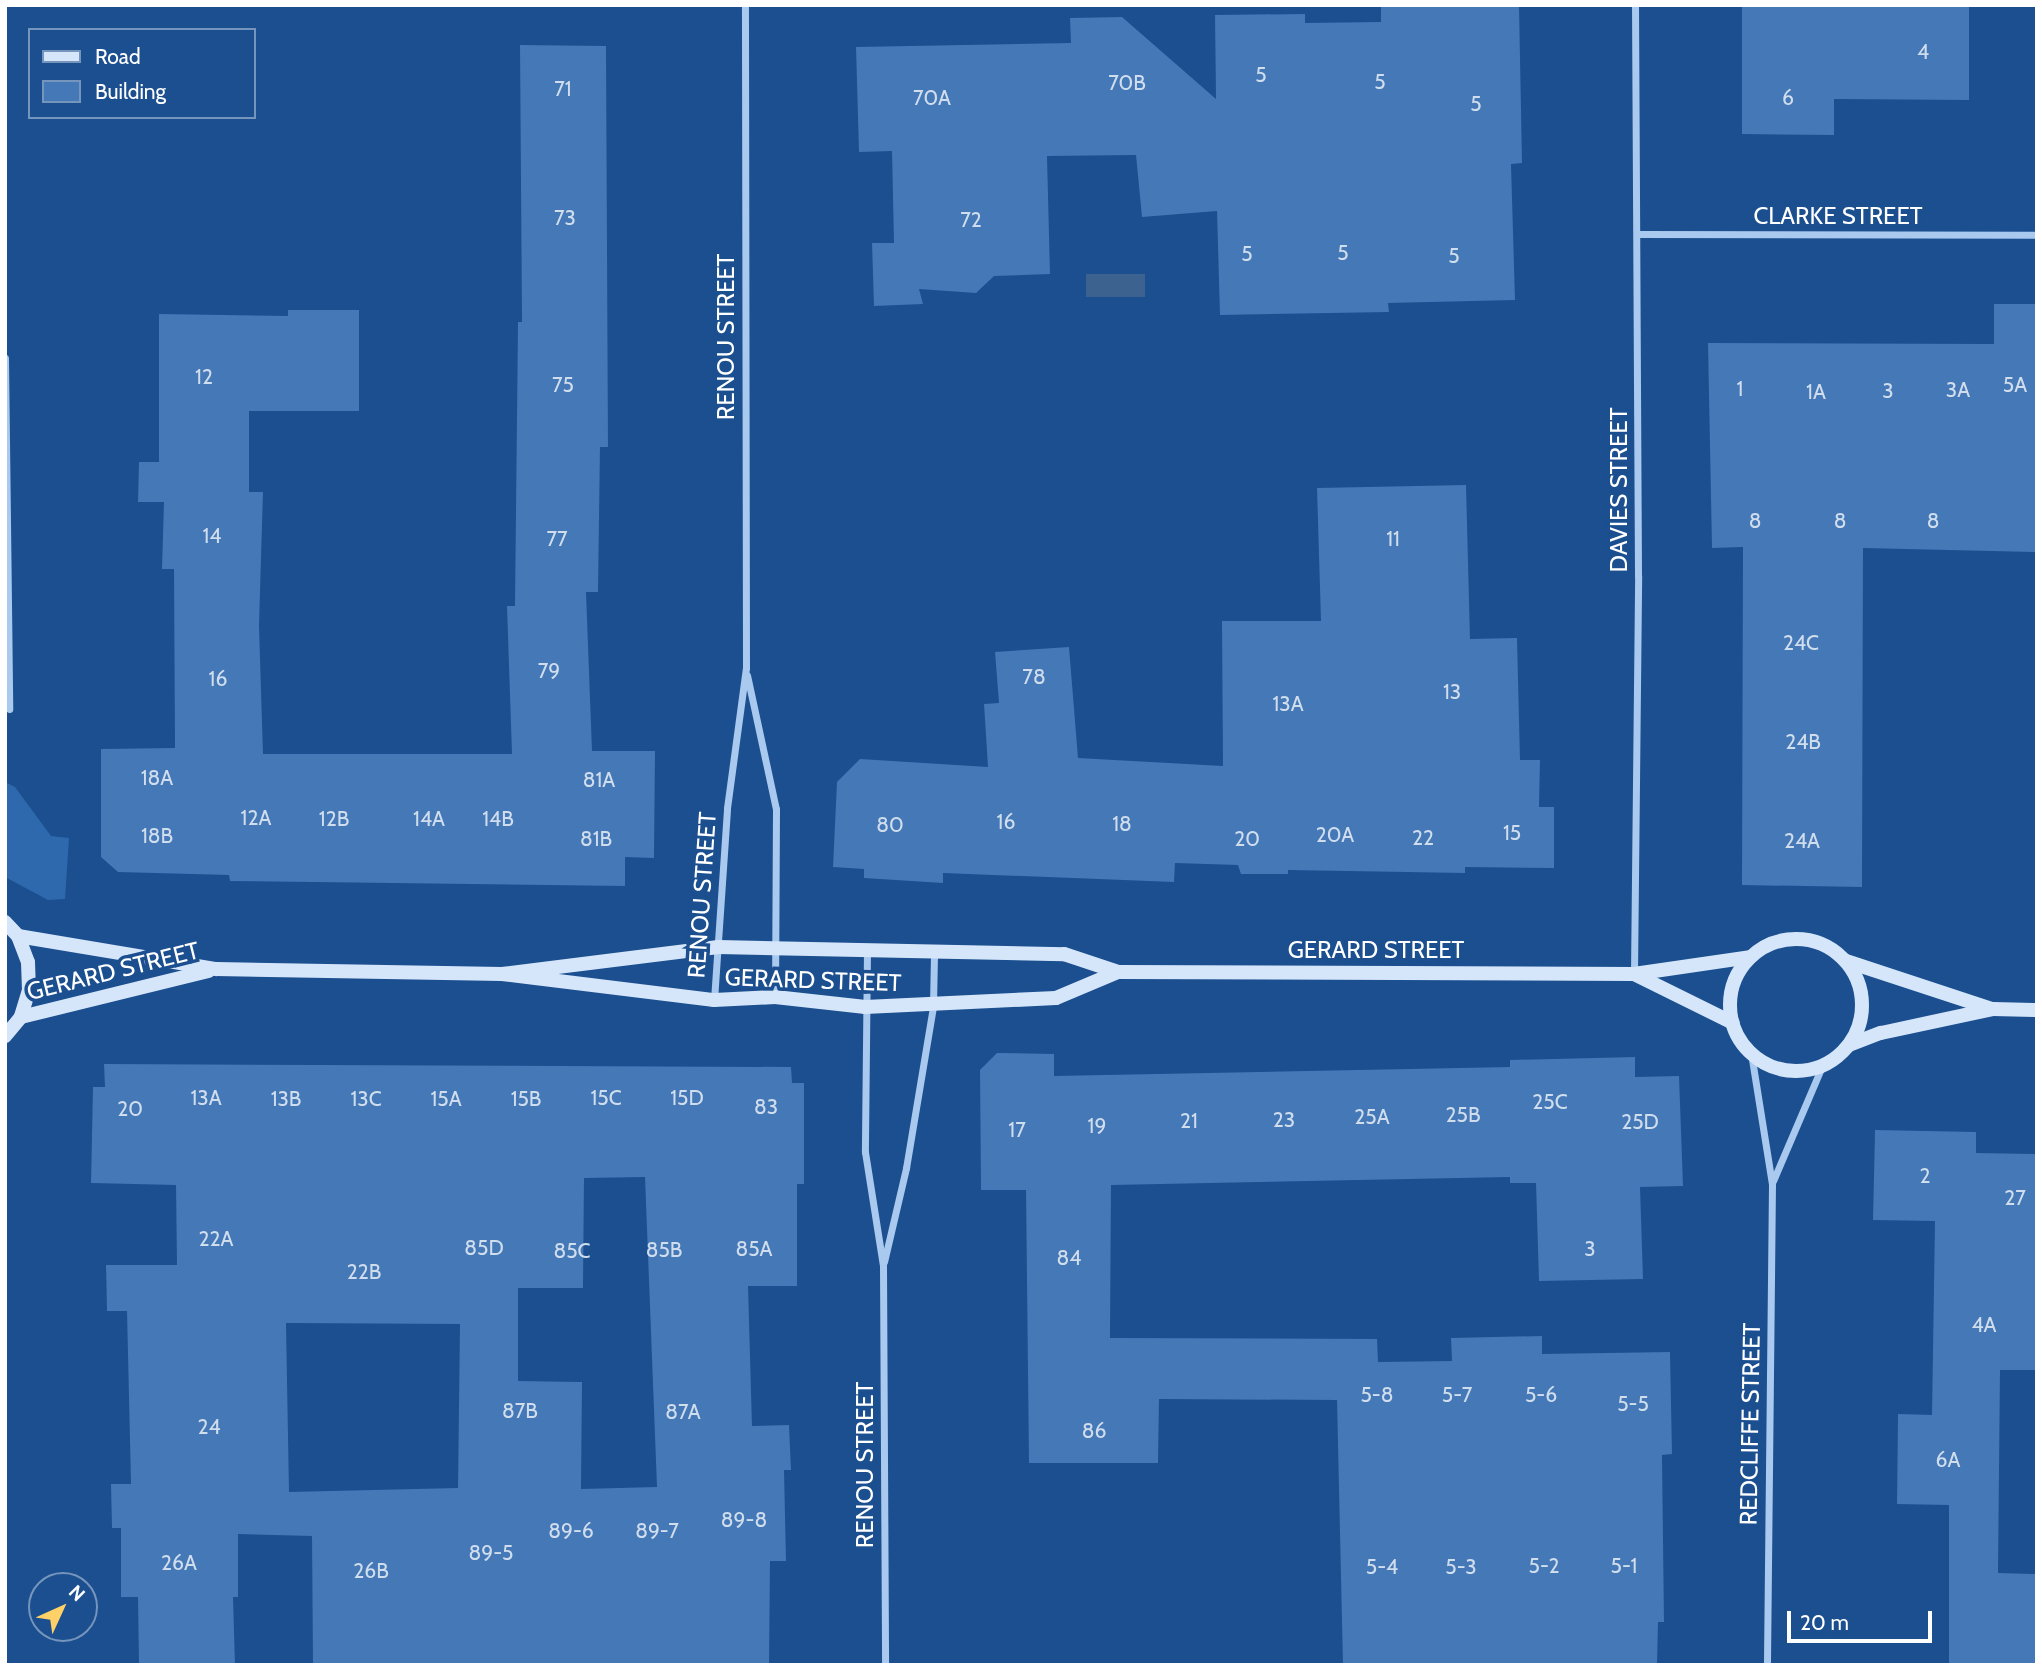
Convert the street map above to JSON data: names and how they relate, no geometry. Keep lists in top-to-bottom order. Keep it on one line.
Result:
{"streets":{"street":["CLARKE STREET","RENOU STREET","DAVIES STREET","GERARD STREET","REDCLIFFE STREET"]},"crossings":[["CLARKE STREET","DAVIES STREET"],["RENOU STREET","GERARD STREET"],["DAVIES STREET","GERARD STREET"],["GERARD STREET","REDCLIFFE STREET"]],"house_numbers":["4","5","5","70B","71","70A","6","5","73","72","5","5","5","12","75","5A","1","3A","3","1A","8","8","8","14","77","11","24C","79","78","16","13","13A","24B","18A","81A","12A","12B","14A","14B","16","18","80","15","20A","18B","22","81B","20","24A","13A","15C","15D","13B","13C","15A","15B","25C","83","20","25B","25A","23","21","25D","19","17","2","27","22A","85D","85A","3","85B","85C","84","22B","4A","5-8","5-7","5-6","5-5","87B","87A","24","86","6A","89-8","89-6","89-7","89-5","26A","5-2","5-1","5-4","5-3","26B"],"legend":["Road","Building"],"scale_bar":"20 m","north":"top right"}
